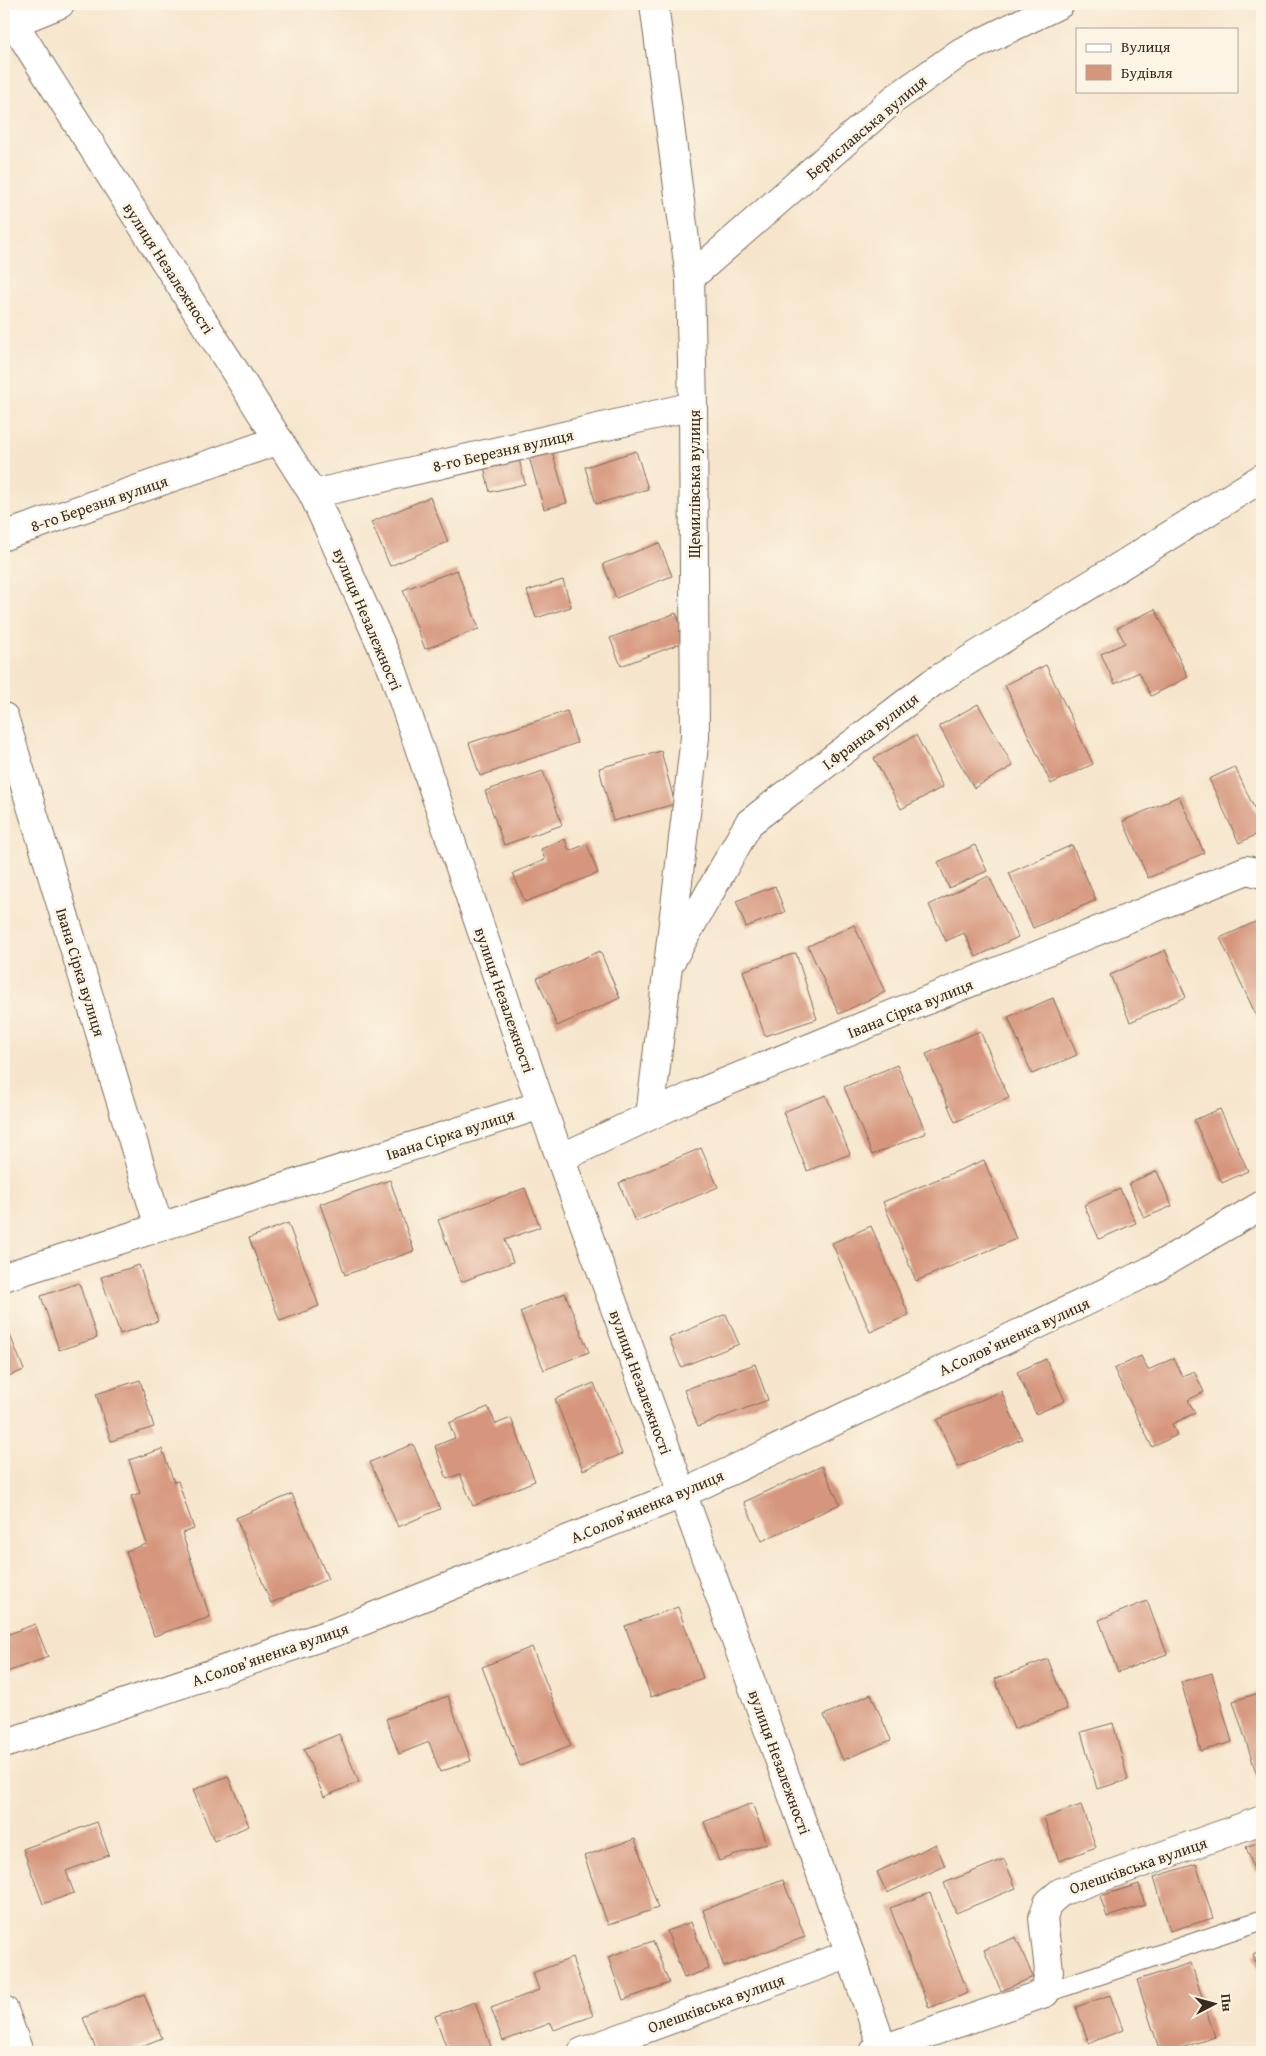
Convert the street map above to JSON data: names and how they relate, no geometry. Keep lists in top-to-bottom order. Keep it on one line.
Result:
{"streets":{"street":["Бериславська вулиця","вулиця Незалежності","8-го Березня вулиця","Щемилівська вулиця","І.Франка вулиця","Івана Сірка вулиця","А.Солов’яненка вулиця","Олешківська вулиця"]},"crossings":[["Бериславська вулиця","Щемилівська вулиця"],["вулиця Незалежності","8-го Березня вулиця"],["вулиця Незалежності","Івана Сірка вулиця"],["вулиця Незалежності","А.Солов’яненка вулиця"],["вулиця Незалежності","Олешківська вулиця"],["8-го Березня вулиця","Щемилівська вулиця"],["Щемилівська вулиця","І.Франка вулиця"],["І.Франка вулиця","Івана Сірка вулиця"]],"legend":["Вулиця","Будівля"],"north":"right"}
